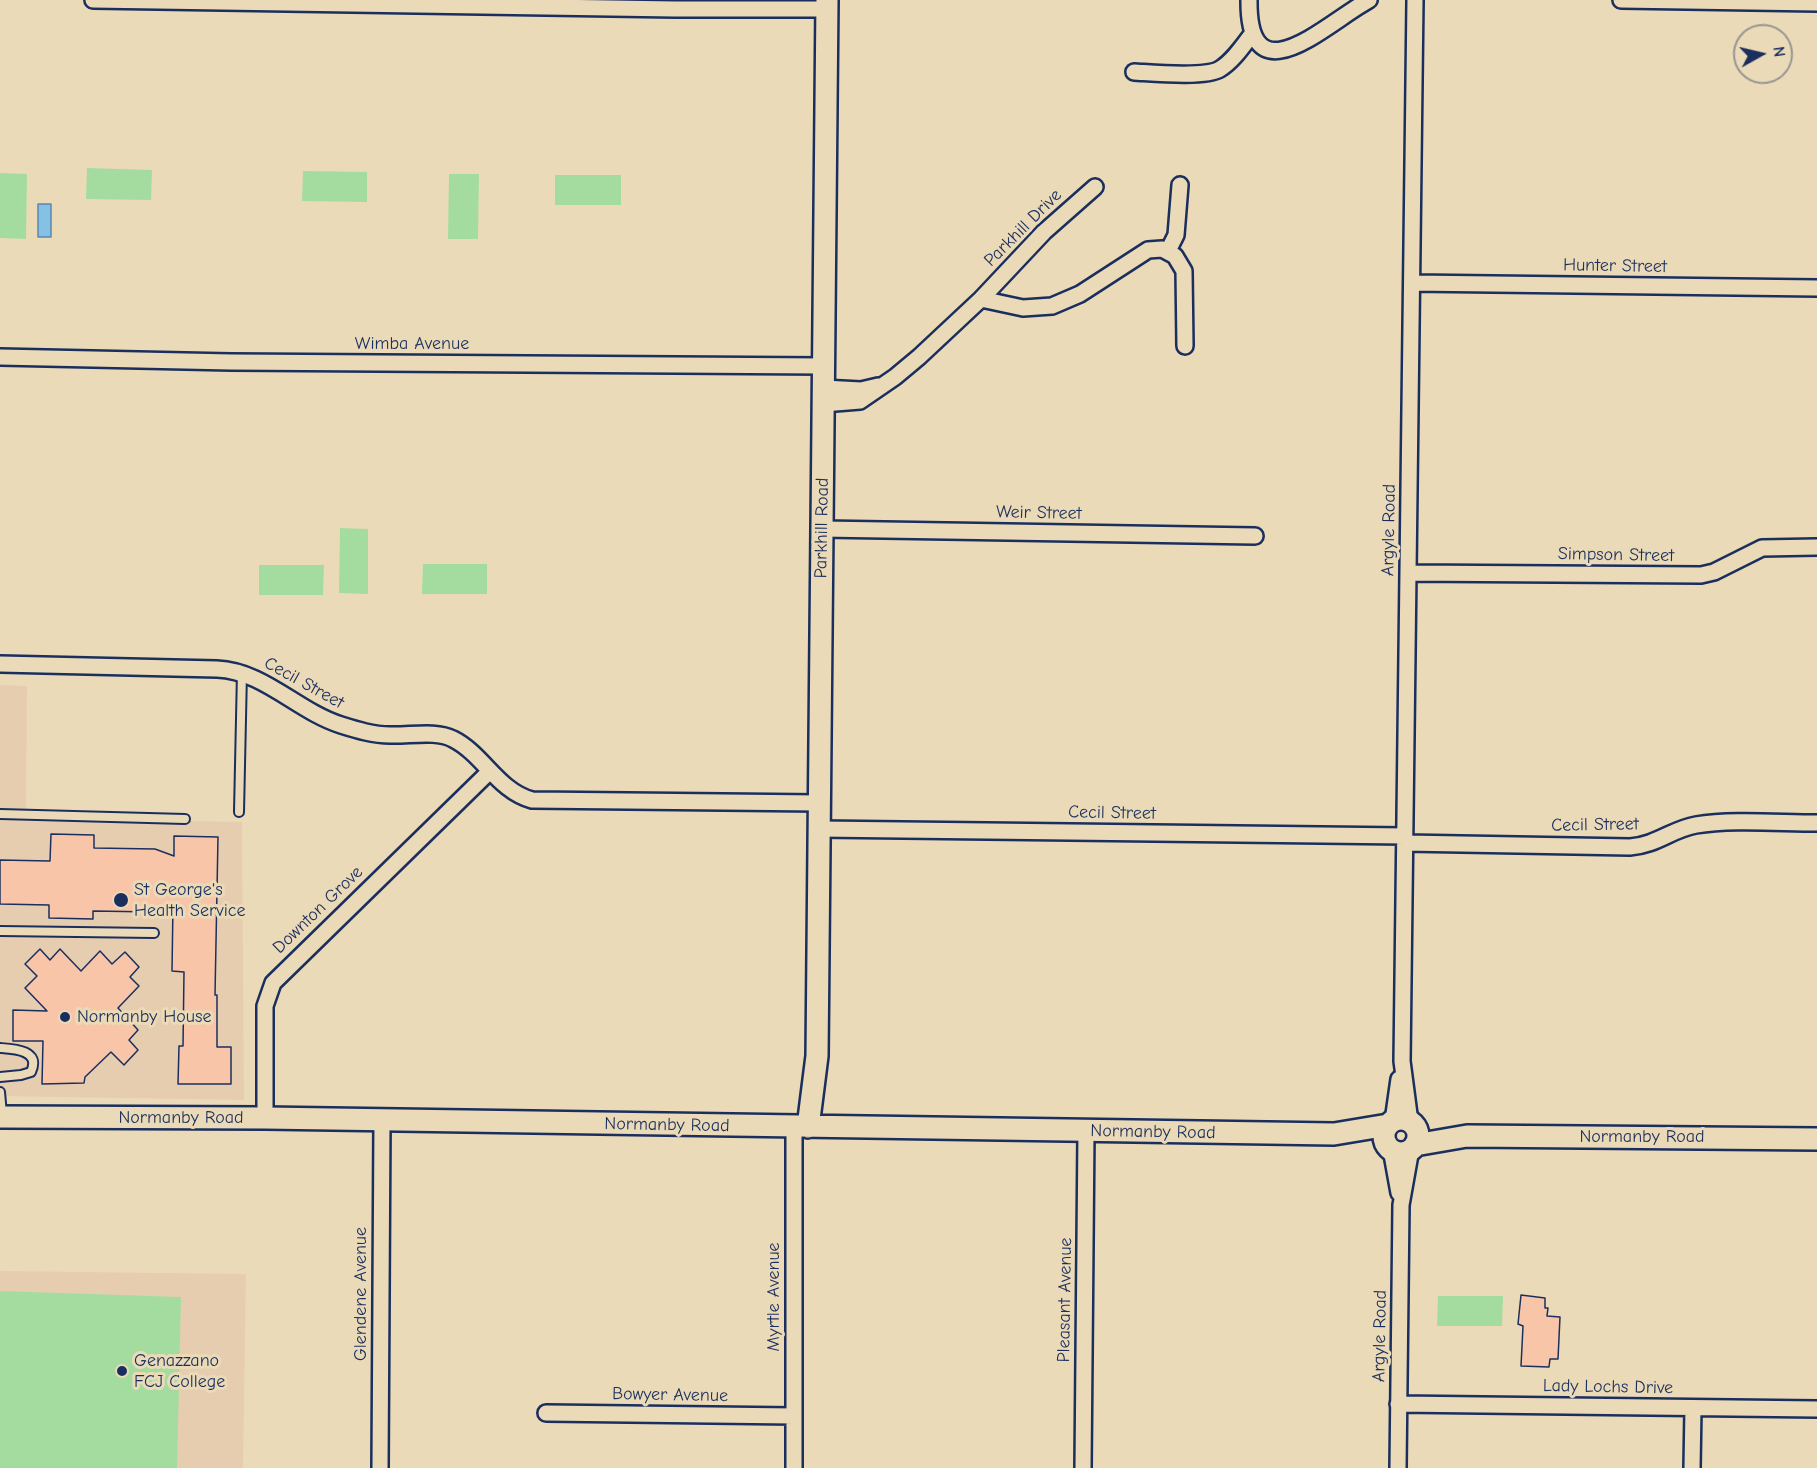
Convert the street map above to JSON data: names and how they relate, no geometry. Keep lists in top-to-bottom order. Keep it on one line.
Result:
{"streets":{"street":["Parkhill Drive","Hunter Street","Wimba Avenue","Weir Street","Parkhill Road","Argyle Road","Simpson Street","Cecil Street","Downton Grove","Normanby Road","Glendene Avenue","Myrtle Avenue","Pleasant Avenue","Lady Lochs Drive","Bowyer Avenue"]},"crossings":[["Parkhill Drive","Parkhill Road"],["Hunter Street","Argyle Road"],["Wimba Avenue","Parkhill Road"],["Weir Street","Parkhill Road"],["Parkhill Road","Cecil Street"],["Parkhill Road","Normanby Road"],["Parkhill Road","Myrtle Avenue"],["Argyle Road","Simpson Street"],["Argyle Road","Cecil Street"],["Argyle Road","Normanby Road"],["Argyle Road","Lady Lochs Drive"],["Cecil Street","Downton Grove"],["Downton Grove","Normanby Road"],["Normanby Road","Glendene Avenue"],["Normanby Road","Myrtle Avenue"],["Normanby Road","Pleasant Avenue"],["Myrtle Avenue","Bowyer Avenue"]],"places":["St George's Health Service","Normanby House","Genazzano FCJ College"],"north":"right"}
